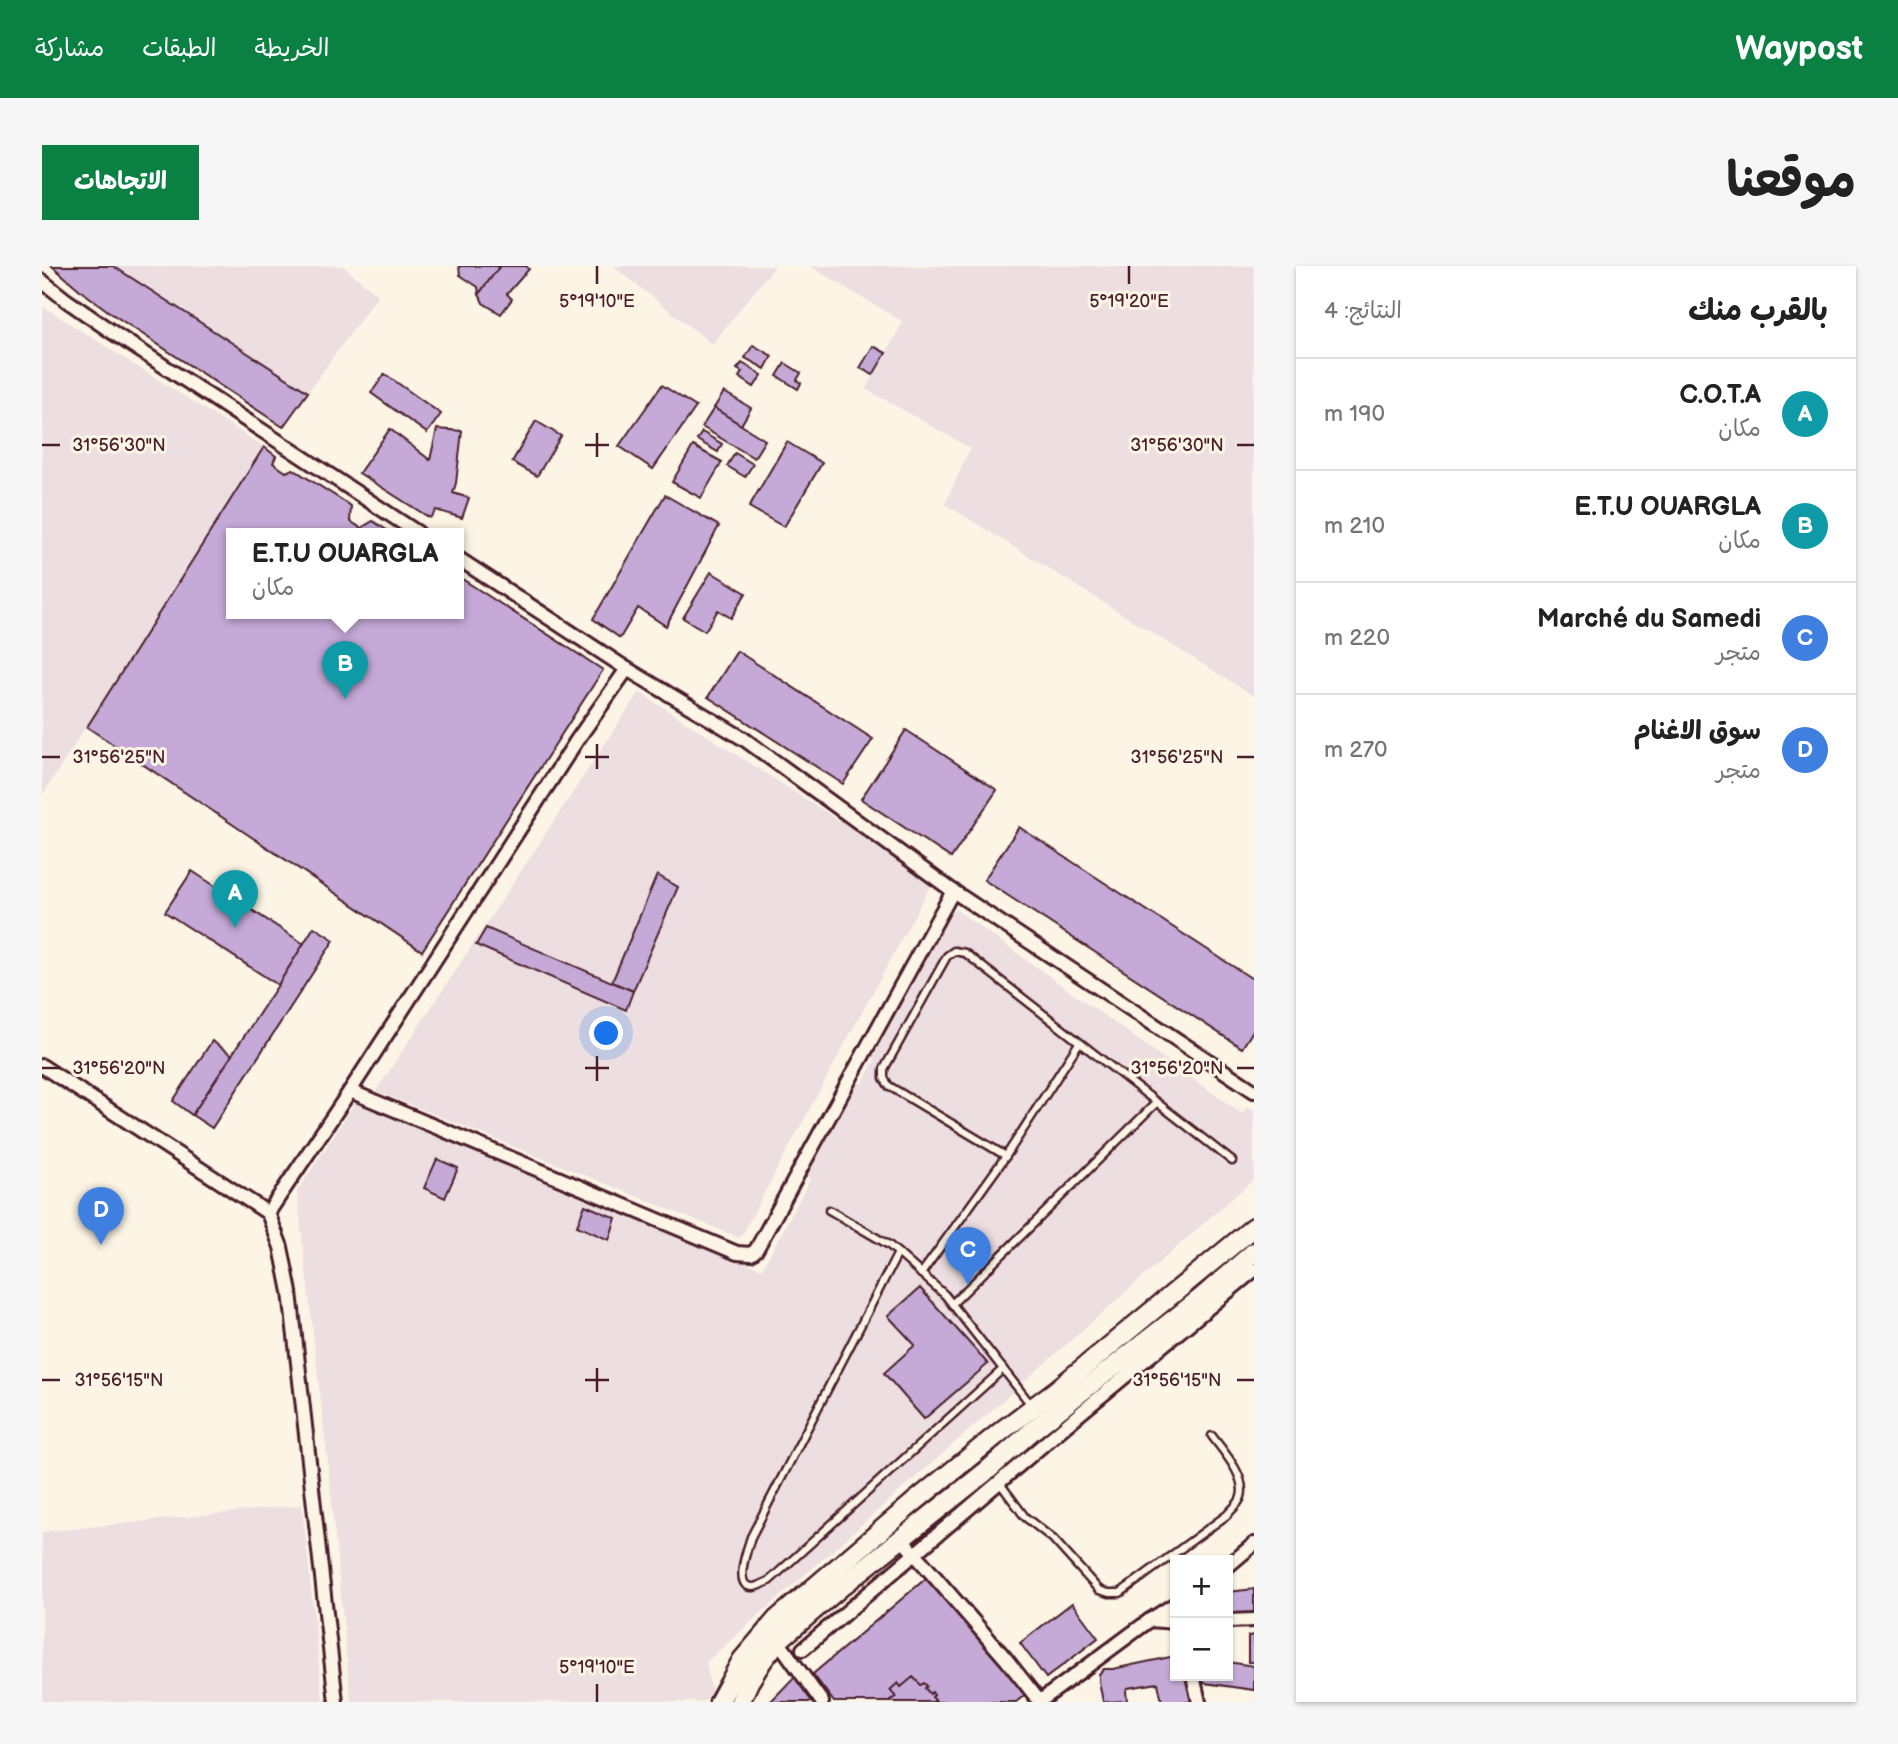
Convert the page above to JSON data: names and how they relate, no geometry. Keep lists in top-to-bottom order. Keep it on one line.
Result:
{"page":{"header":"Waypost","nav":["الخريطة","الطبقات","مشاركة"],"title":"موقعنا","buttons":"الاتجاهات","heading":["بالقرب منك","النتائج: 4"],"list":[{"mark":"A","name":"C.O.T.A","note":"مكان","value":"190 m"},{"mark":"B","name":"E.T.U OUARGLA","note":"مكان","value":"210 m"},{"mark":"C","name":"Marché du Samedi","note":"متجر","value":"220 m"},{"mark":"D","name":"سوق الاغنام","note":"متجر","value":"270 m"}],"popup":["E.T.U OUARGLA","مكان"],"pins":["B","A","D","C"],"map_buttons":["+","−"]},"coordinates":["5°19'10\"E","5°19'20\"E","31°56'30\"N","31°56'25\"N","31°56'20\"N","31°56'15\"N"]}
